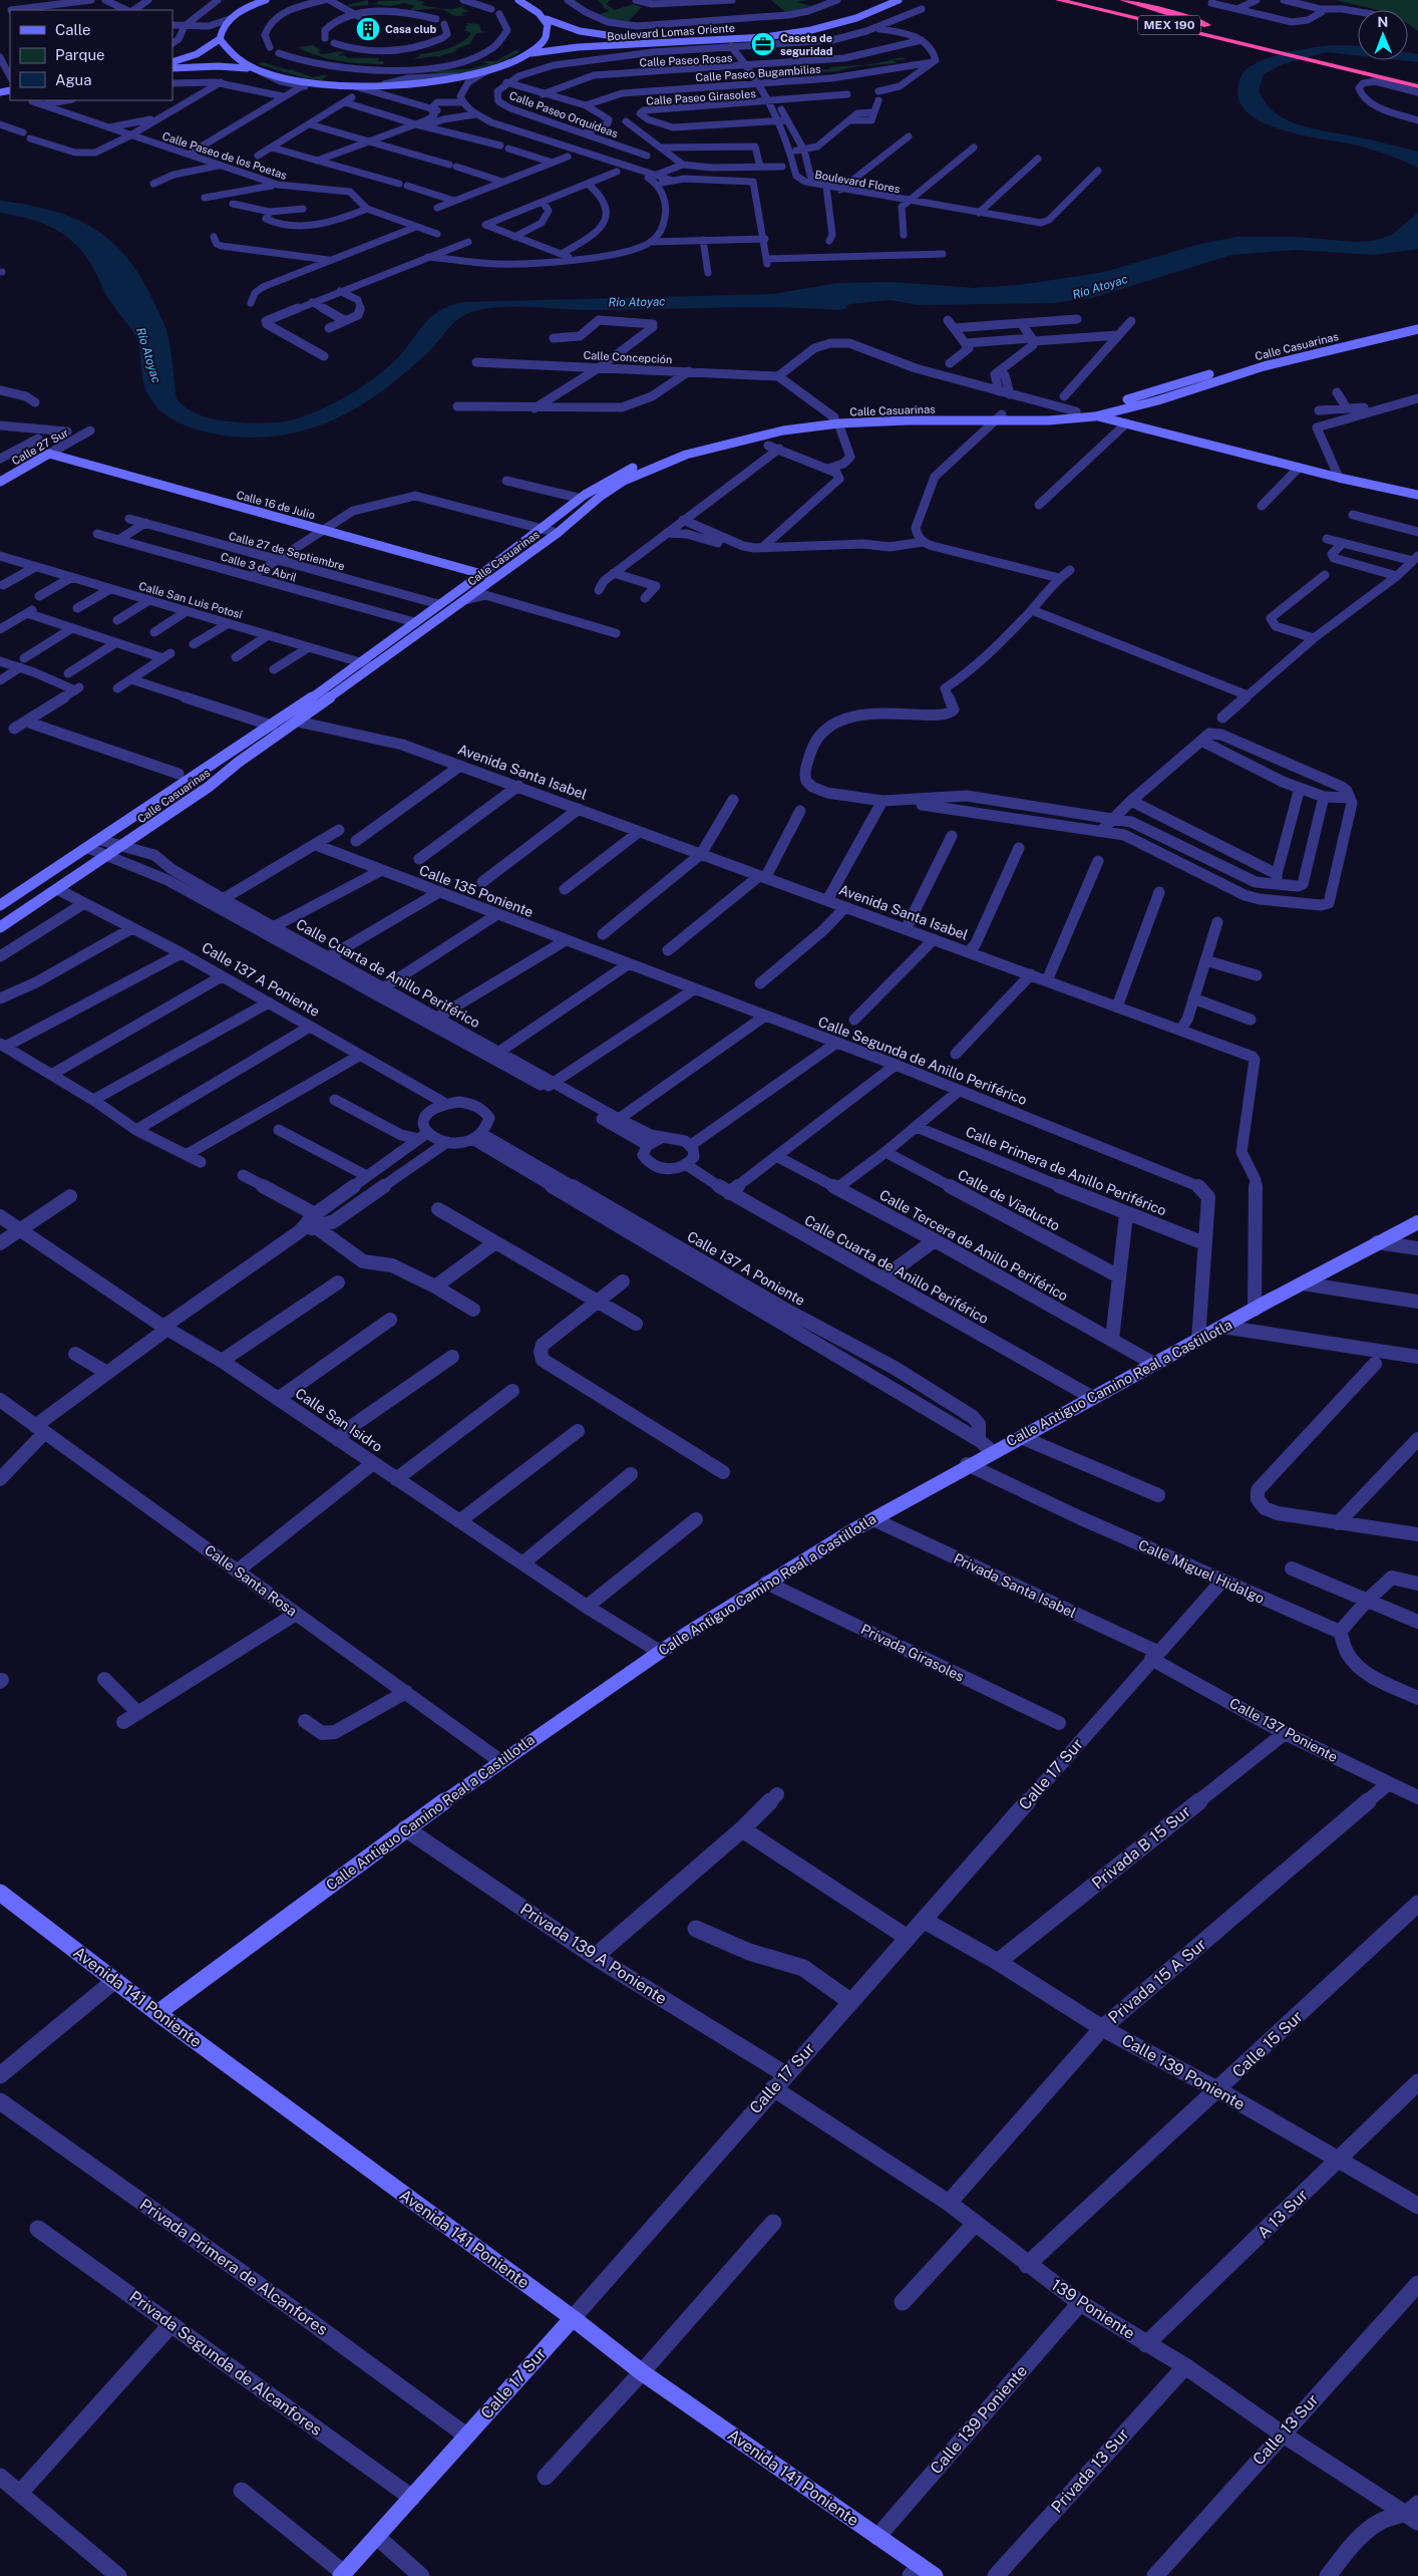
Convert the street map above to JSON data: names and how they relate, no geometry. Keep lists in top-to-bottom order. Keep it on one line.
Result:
{"streets":{"highway":["MEX 190"],"street":["Boulevard Lomas Oriente","Calle Paseo Rosas","Calle Paseo Bugambilias","Calle Paseo Girasoles","Calle Paseo Orquídeas","Calle Paseo de los Poetas","Boulevard Flores","Calle Casuarinas","Calle Concepción","Calle 27 Sur","Calle 16 de Julio","Calle 27 de Septiembre","Calle 3 de Abril","Calle San Luis Potosí","Avenida Santa Isabel","Calle 135 Poniente","Calle Cuarta de Anillo Periférico","Calle 137 A Poniente","Calle Segunda de Anillo Periférico","Calle Primera de Anillo Periférico","Calle de Viaducto","Calle Tercera de Anillo Periférico","Calle Antiguo Camino Real a Castillotla","Calle San Isidro","Calle Miguel Hidalgo","Calle Santa Rosa","Privada Santa Isabel","Privada Girasoles","Calle 137 Poniente","Calle 17 Sur","Privada B 15 Sur","Privada 139 A Poniente","Privada 15 A Sur","Avenida 141 Poniente","Calle 15 Sur","Calle 139 Poniente","A 13 Sur","Privada Primera de Alcanfores","139 Poniente","Privada Segunda de Alcanfores","Calle 13 Sur","Privada 13 Sur"]},"crossings":[["Boulevard Lomas Oriente","Boulevard Flores"],["Calle Paseo Rosas","Boulevard Flores"],["Calle Paseo Bugambilias","Boulevard Flores"],["Calle Paseo Girasoles","Boulevard Flores"],["Calle Paseo Orquídeas","Boulevard Flores"],["Calle Casuarinas","Calle Concepción"],["Calle Casuarinas","Calle 16 de Julio"],["Calle Casuarinas","Calle 27 de Septiembre"],["Calle Casuarinas","Calle 3 de Abril"],["Calle Casuarinas","Calle San Luis Potosí"],["Calle Casuarinas","Avenida Santa Isabel"],["Calle Casuarinas","Calle Cuarta de Anillo Periférico"],["Calle Casuarinas","Calle 137 A Poniente"],["Calle 27 Sur","Calle 16 de Julio"],["Avenida Santa Isabel","Calle Antiguo Camino Real a Castillotla"],["Calle 135 Poniente","Calle Segunda de Anillo Periférico"],["Calle Cuarta de Anillo Periférico","Calle Antiguo Camino Real a Castillotla"],["Calle 137 A Poniente","Calle Antiguo Camino Real a Castillotla"],["Calle Segunda de Anillo Periférico","Calle Primera de Anillo Periférico"],["Calle Tercera de Anillo Periférico","Calle Antiguo Camino Real a Castillotla"],["Calle Antiguo Camino Real a Castillotla","Calle San Isidro"],["Calle Antiguo Camino Real a Castillotla","Calle Miguel Hidalgo"],["Calle Antiguo Camino Real a Castillotla","Calle Santa Rosa"],["Calle Antiguo Camino Real a Castillotla","Privada Santa Isabel"],["Calle Antiguo Camino Real a Castillotla","Privada Girasoles"],["Calle Antiguo Camino Real a Castillotla","Privada 139 A Poniente"],["Calle Antiguo Camino Real a Castillotla","Avenida 141 Poniente"],["Calle Miguel Hidalgo","Calle 17 Sur"],["Privada Santa Isabel","Calle 137 Poniente"],["Privada Santa Isabel","Calle 17 Sur"],["Calle 137 Poniente","Calle 17 Sur"],["Calle 137 Poniente","Privada B 15 Sur"],["Calle 137 Poniente","Privada 15 A Sur"],["Calle 17 Sur","Privada 139 A Poniente"],["Calle 17 Sur","Avenida 141 Poniente"],["Calle 17 Sur","Calle 139 Poniente"],["Calle 17 Sur","Privada Primera de Alcanfores"],["Calle 17 Sur","139 Poniente"],["Calle 17 Sur","Privada Segunda de Alcanfores"],["Privada B 15 Sur","Calle 139 Poniente"],["Privada 15 A Sur","Calle 139 Poniente"],["Privada 15 A Sur","139 Poniente"],["Avenida 141 Poniente","Calle 139 Poniente"],["Calle 15 Sur","Calle 139 Poniente"],["Calle 15 Sur","139 Poniente"],["Calle 139 Poniente","A 13 Sur"],["Calle 139 Poniente","139 Poniente"],["A 13 Sur","139 Poniente"],["139 Poniente","Calle 13 Sur"],["139 Poniente","Privada 13 Sur"]],"water":["Río Atoyac"],"places":{"building":["Casa club"],"office":["Caseta de seguridad"]},"legend":["Calle","Parque","Agua"],"north":"top"}
